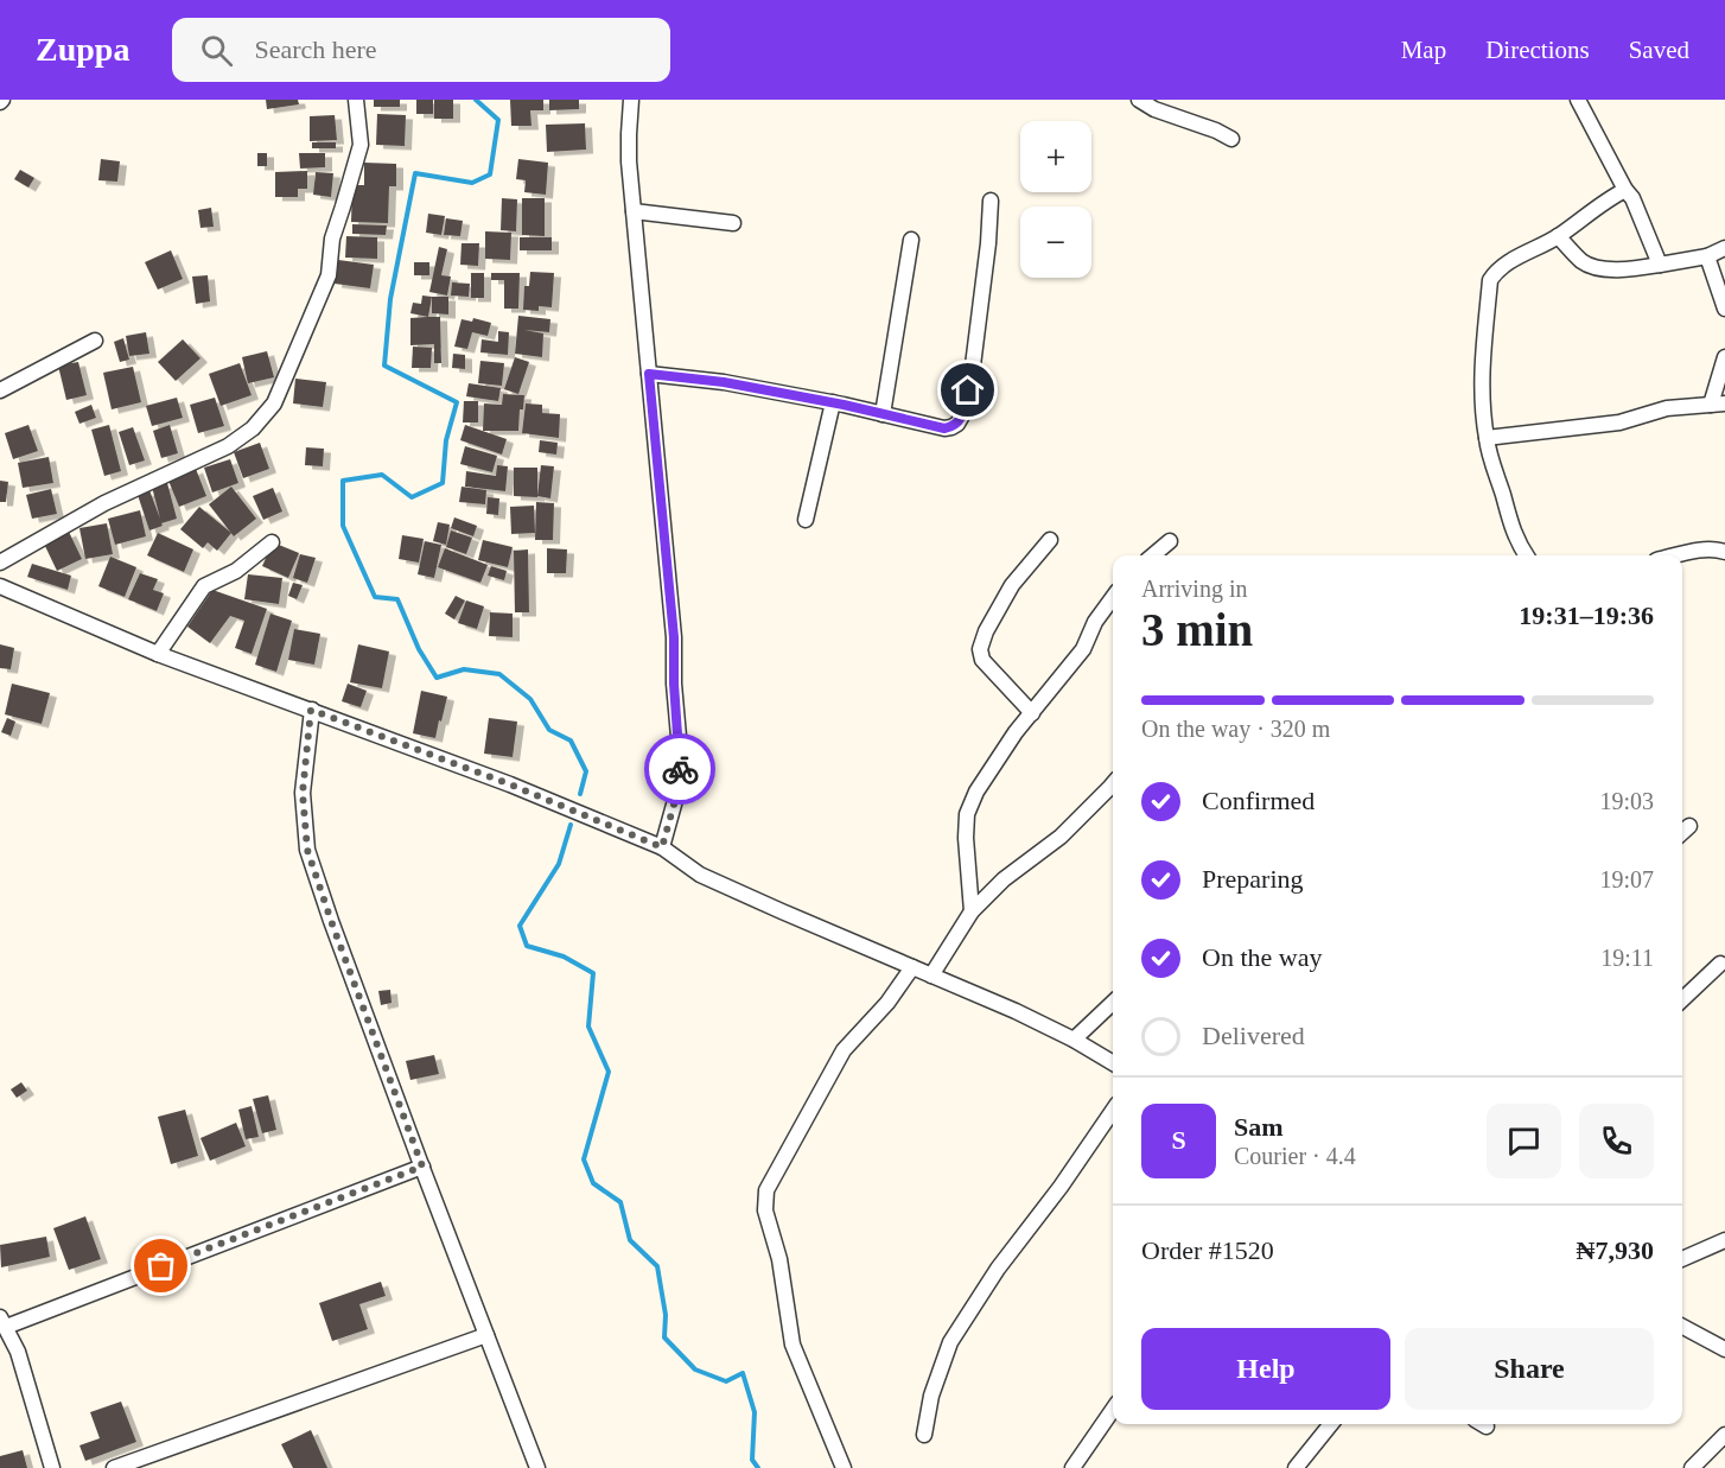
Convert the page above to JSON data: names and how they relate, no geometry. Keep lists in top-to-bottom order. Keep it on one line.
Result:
{"page":{"header":"Zuppa","search":"Search here","nav":["Map","Directions","Saved"],"map_buttons":["+","−"],"heading":["3 min","Arriving in","19:31–19:36"],"panel":["Sam","Courier · 4.4","Order #1520","₦7,930"],"bar":"On the way · 320 m","list":[["Confirmed","19:03"],["Preparing","19:07"],["On the way","19:11"],"Delivered"],"round":"S","buttons":["Help","Share"]}}
